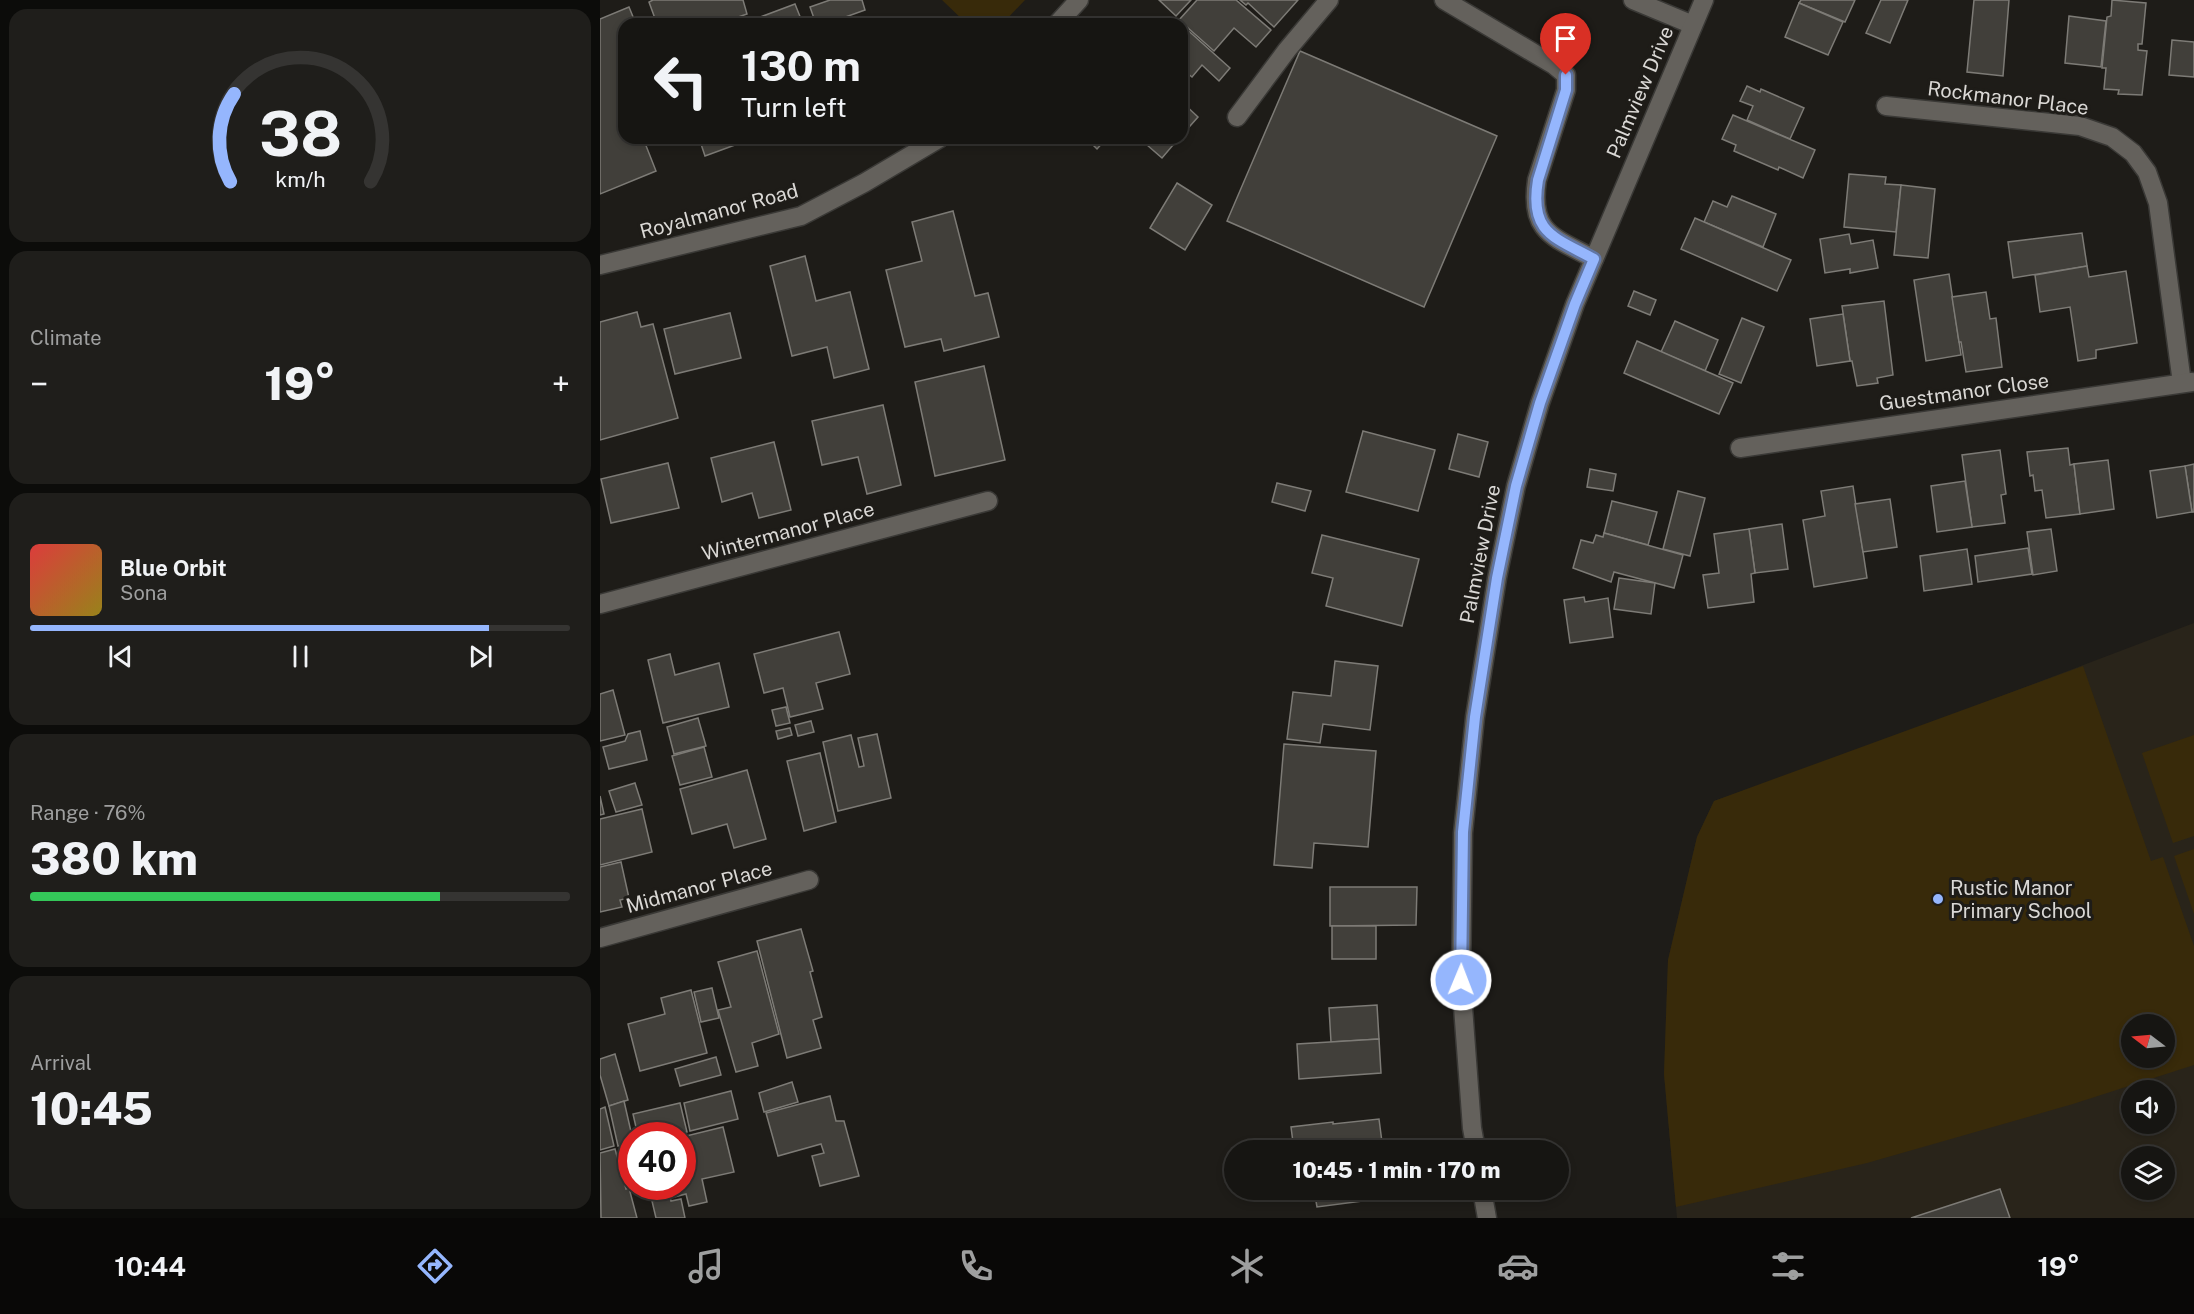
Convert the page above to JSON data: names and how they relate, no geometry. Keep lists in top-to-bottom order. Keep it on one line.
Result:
{"streets":{"street":["Palmview Drive","Rockmanor Place","Royalmanor Road","Guestmanor Close","Wintermanor Place","Midmanor Place"]},"crossings":[["Rockmanor Place","Guestmanor Close"]],"places":["Rustic Manor Primary School"],"north":"left","page":{"turn":["130 m","Turn left"],"tile":["Climate",["Range · 76%","380 km"],["Arrival","10:45"]],"heat":["−","19°","+"],"song":["Blue Orbit","Sona"],"limit":"40","trip":"10:45 · 1 min · 170 m","tabs":["10:44","19°"],"gauge":["38","km/h"]}}
